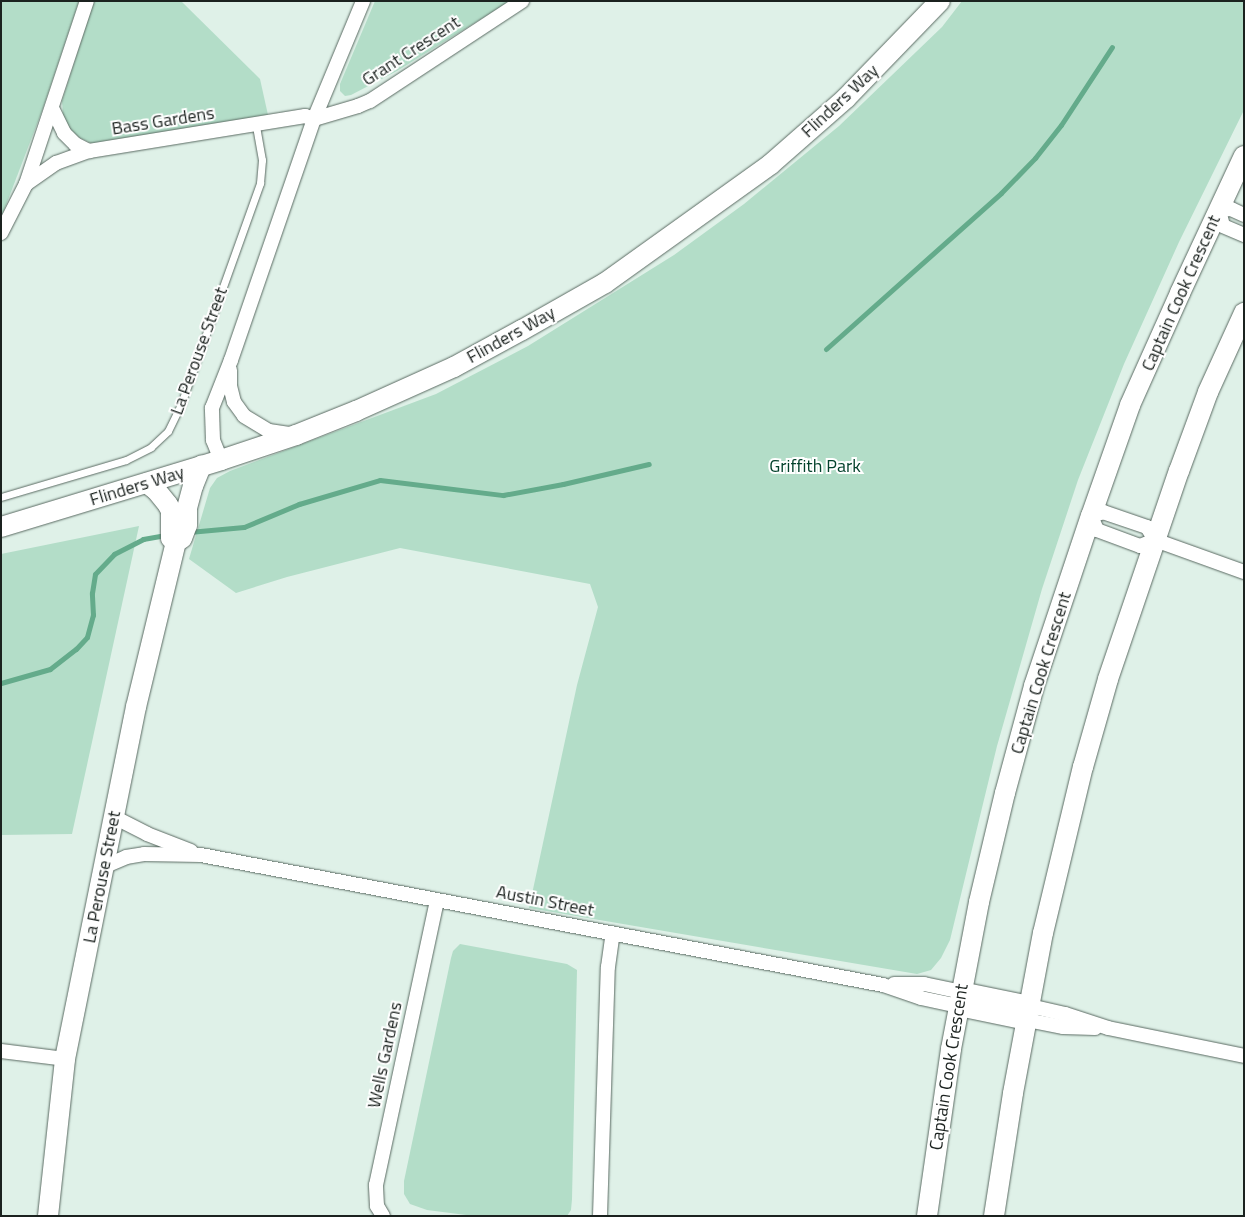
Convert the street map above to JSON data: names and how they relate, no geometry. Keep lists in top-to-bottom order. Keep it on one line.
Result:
{"streets":{"main road":["Flinders Way","Captain Cook Crescent","La Perouse Street"],"street":["Grant Crescent","Bass Gardens","Austin Street","Wells Gardens"]},"crossings":[["Grant Crescent","Bass Gardens"],["Grant Crescent","La Perouse Street"],["Flinders Way","La Perouse Street"],["Bass Gardens","La Perouse Street"],["Captain Cook Crescent","Austin Street"],["La Perouse Street","Austin Street"],["Austin Street","Wells Gardens"]],"parks":["Griffith Park"]}
